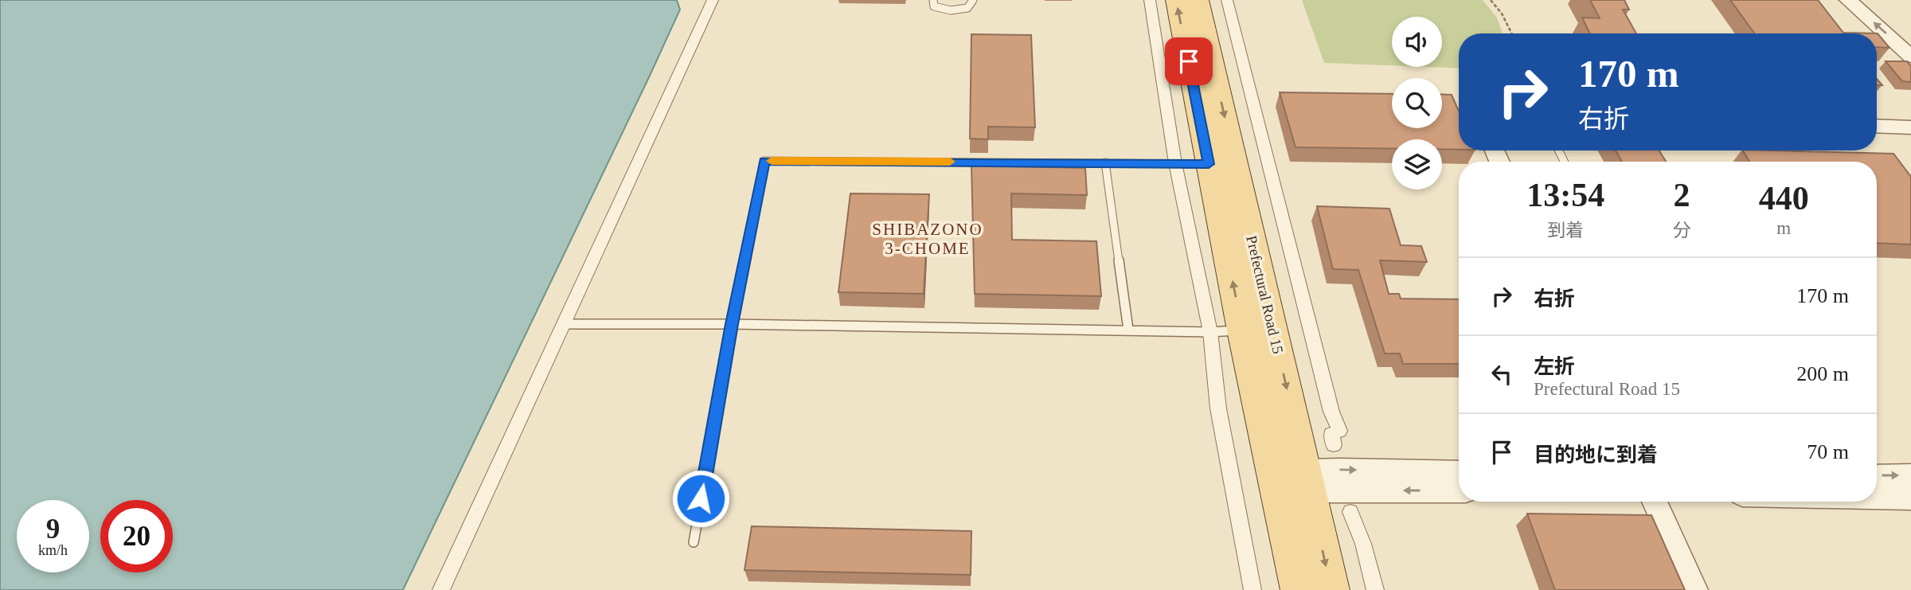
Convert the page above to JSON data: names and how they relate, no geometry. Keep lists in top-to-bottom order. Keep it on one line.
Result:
{"streets":{"main road":["Prefectural Road 15"]},"districts":["SHIBAZONO 3-CHOME"],"page":{"turn":["170 m","右折"],"eta":["13:54","到着","2","分","440","m"],"list":[{"name":"右折","value":"170 m"},{"name":"左折","note":"Prefectural Road 15","value":"200 m"},{"name":"目的地に到着","value":"70 m"}],"speed":"9 km/h","limit":"20"}}
